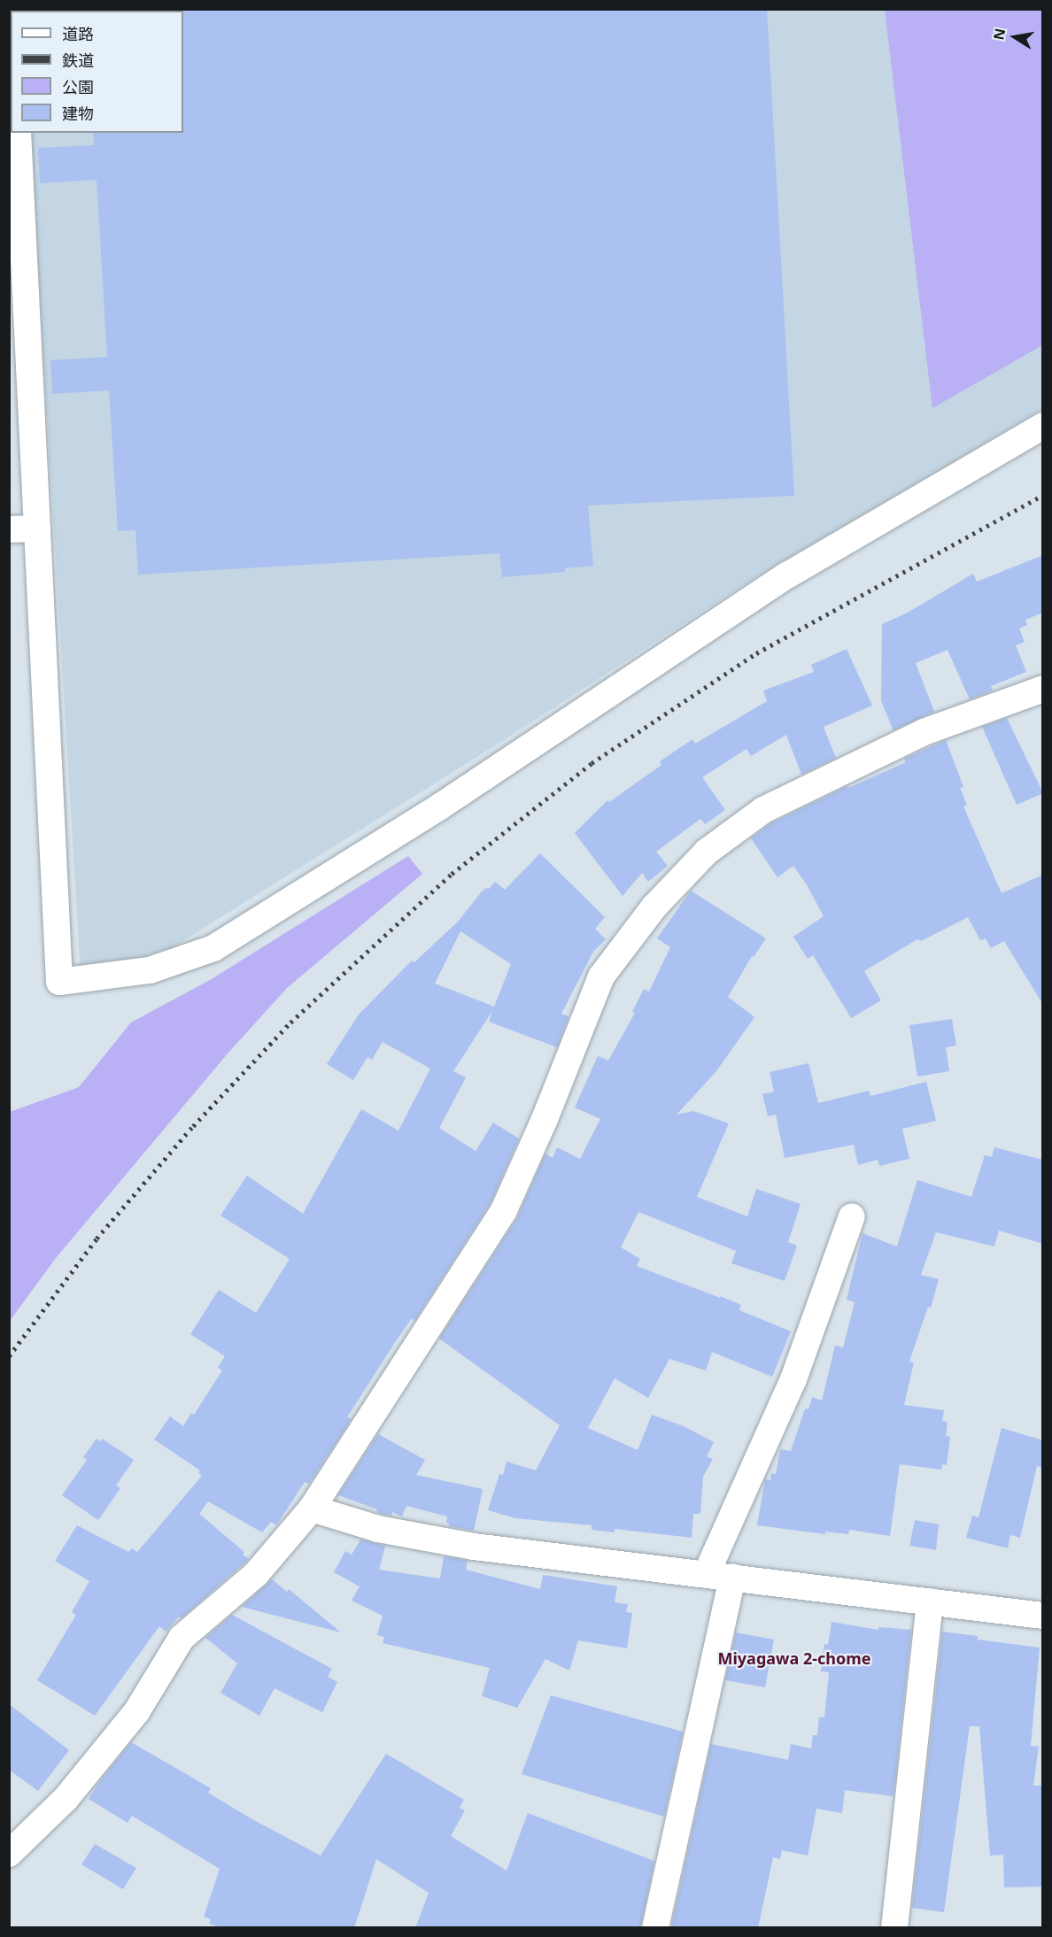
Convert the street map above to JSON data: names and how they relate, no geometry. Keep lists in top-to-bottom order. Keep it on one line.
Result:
{"districts":["Miyagawa 2-chome"],"legend":["道路","鉄道","公園","建物"],"north":"left"}
